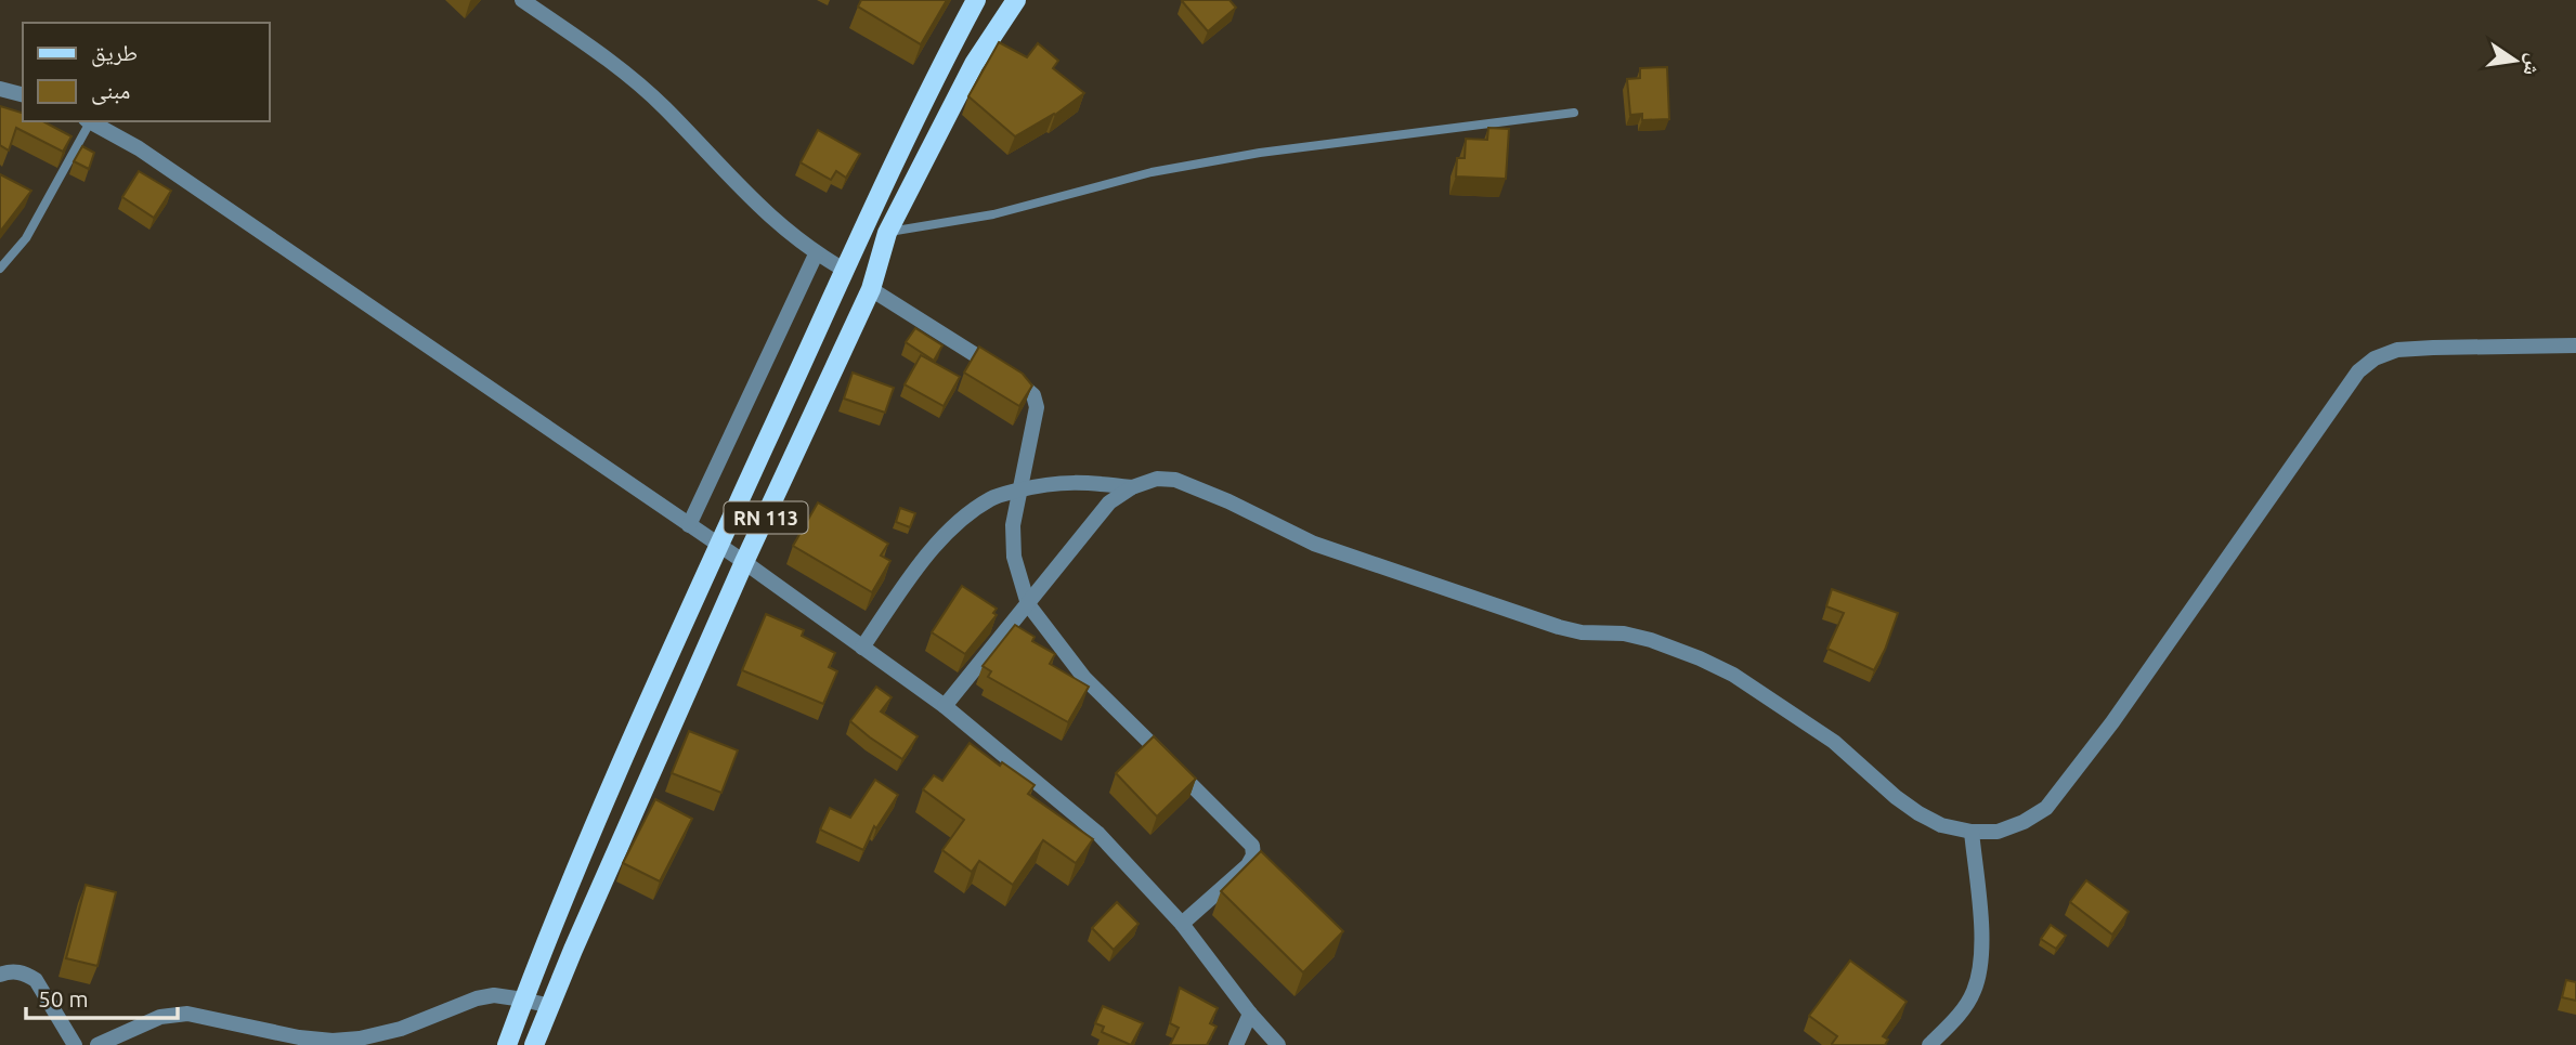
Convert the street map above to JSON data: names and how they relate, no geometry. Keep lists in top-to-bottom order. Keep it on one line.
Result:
{"streets":{"main road":["RN 113"]},"legend":["طريق","مبنى"],"scale_bar":"50 m","north":"right"}
